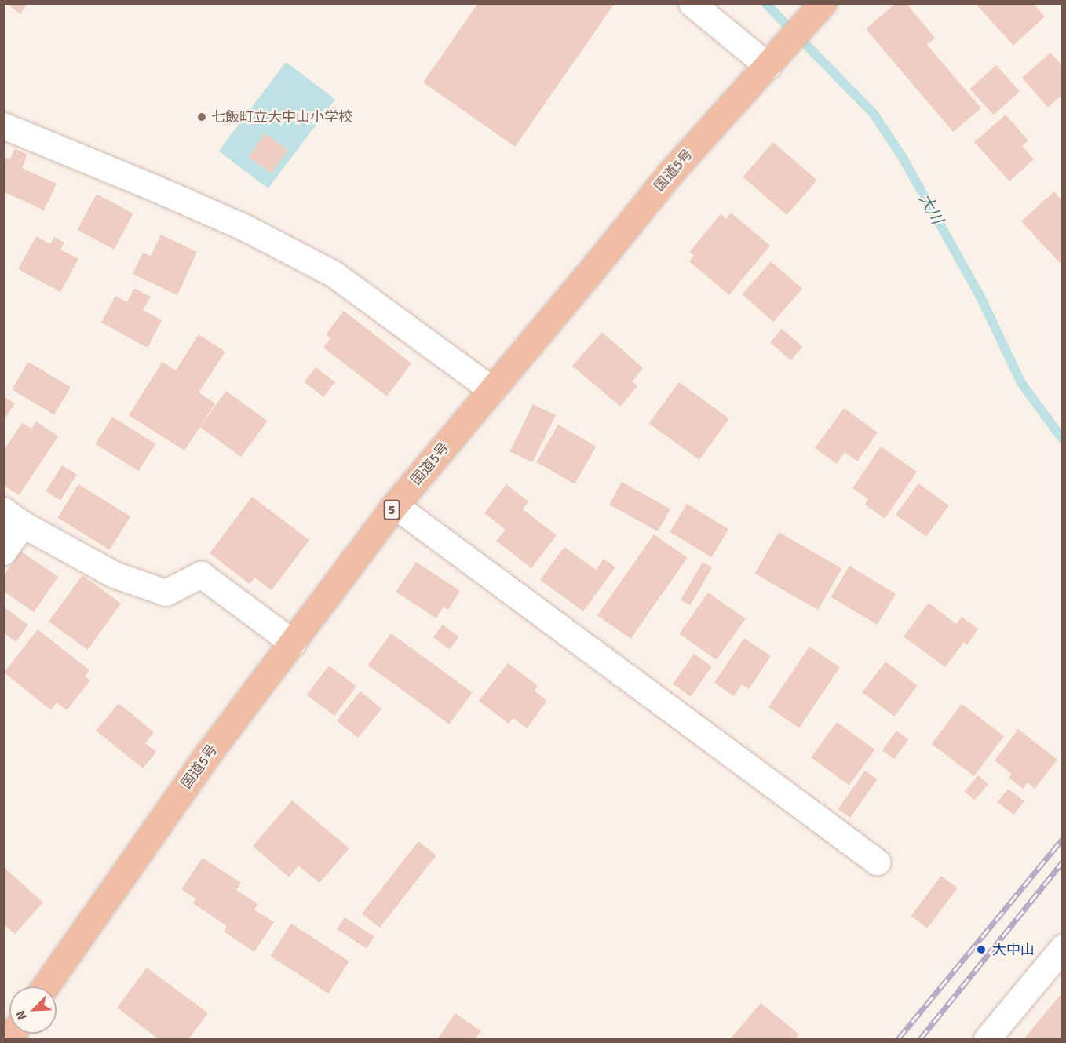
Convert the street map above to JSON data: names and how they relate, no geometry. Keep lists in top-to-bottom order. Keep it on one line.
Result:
{"streets":{"highway":["国道5号","5"]},"water":["大川"],"places":["七飯町立大中山小学校","大中山"],"north":"bottom left"}
